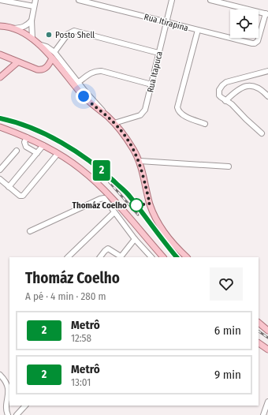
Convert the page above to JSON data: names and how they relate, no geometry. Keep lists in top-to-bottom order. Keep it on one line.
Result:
{"streets":{"street":["Rua Itirapina","Rua Itapuca"]},"crossings":[["Rua Itirapina","Rua Itapuca"]],"places":["Posto Shell","Thomáz Coelho"],"lines":["metro line 2"],"page":{"on_map":"2","heading":["Thomáz Coelho","A pé · 4 min · 280 m"],"list":[{"mark":"2","name":"Metrô","note":"12:58","value":"6 min"},{"mark":"2","name":"Metrô","note":"13:01","value":"9 min"}]}}
